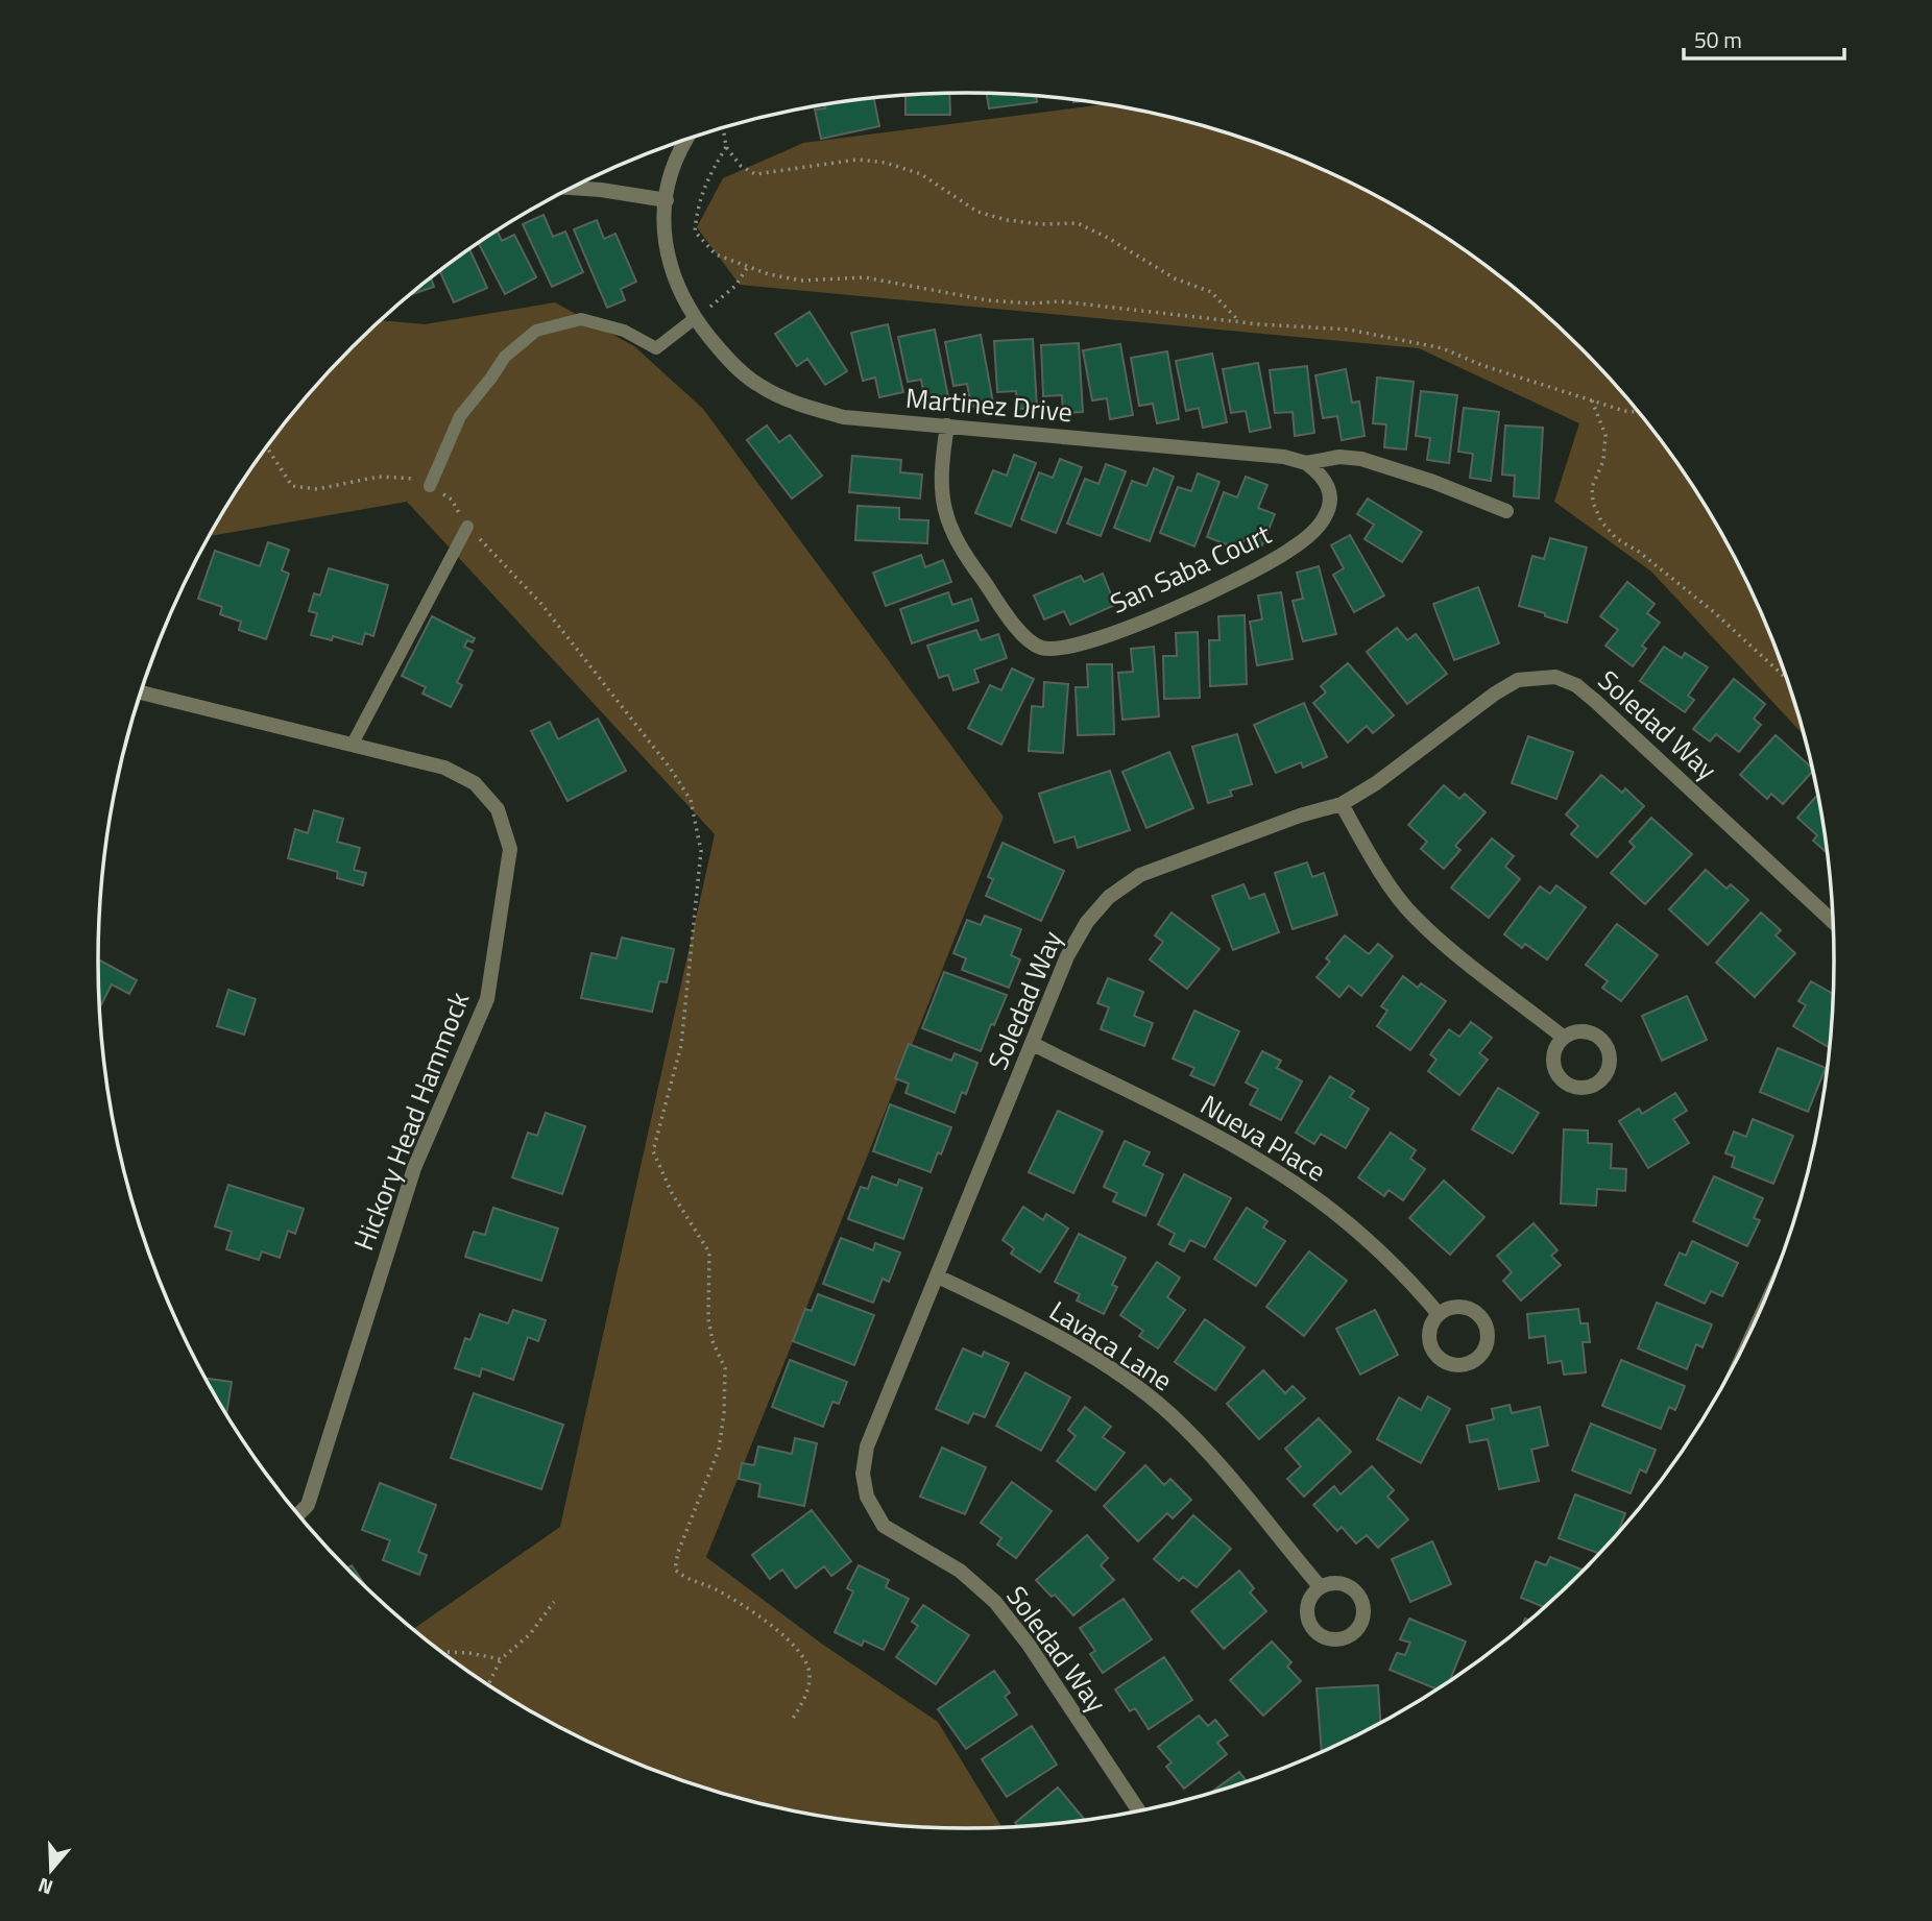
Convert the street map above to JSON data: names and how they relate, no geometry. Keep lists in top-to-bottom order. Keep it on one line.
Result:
{"streets":{"street":["Martinez Drive","San Saba Court","Soledad Way","Hickory Head Hammock","Nueva Place","Lavaca Lane"]},"crossings":[["Martinez Drive","San Saba Court"],["Soledad Way","Nueva Place"],["Soledad Way","Lavaca Lane"]],"scale_bar":"50 m","north":"bottom"}
